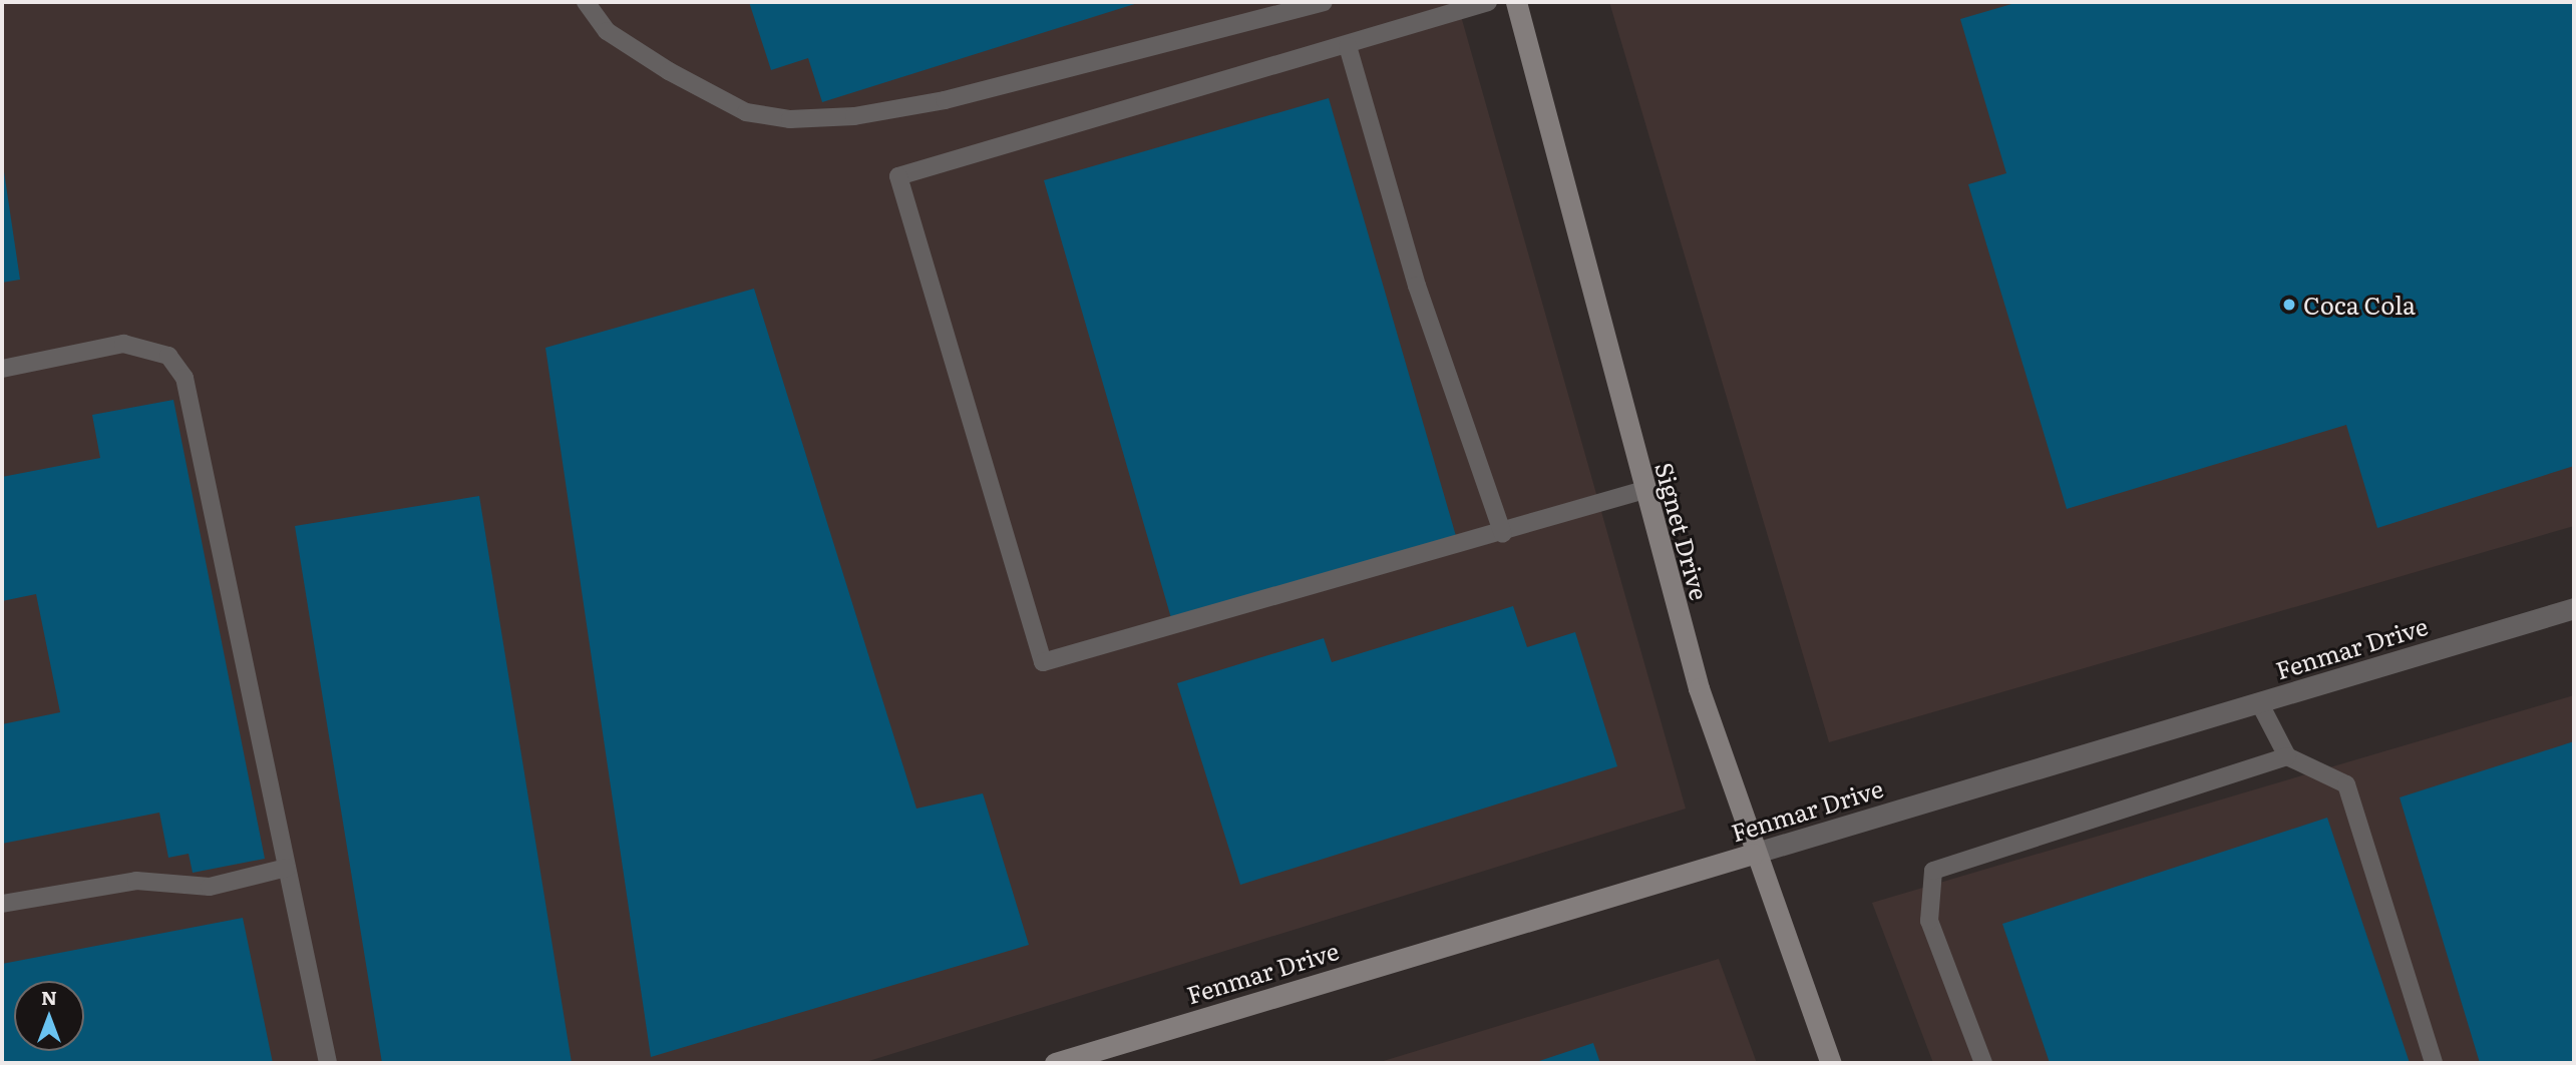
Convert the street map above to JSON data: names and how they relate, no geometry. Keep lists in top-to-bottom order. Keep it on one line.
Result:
{"streets":{"street":["Signet Drive","Fenmar Drive"]},"crossings":[["Signet Drive","Fenmar Drive"]],"places":["Coca Cola"],"north":"top"}
